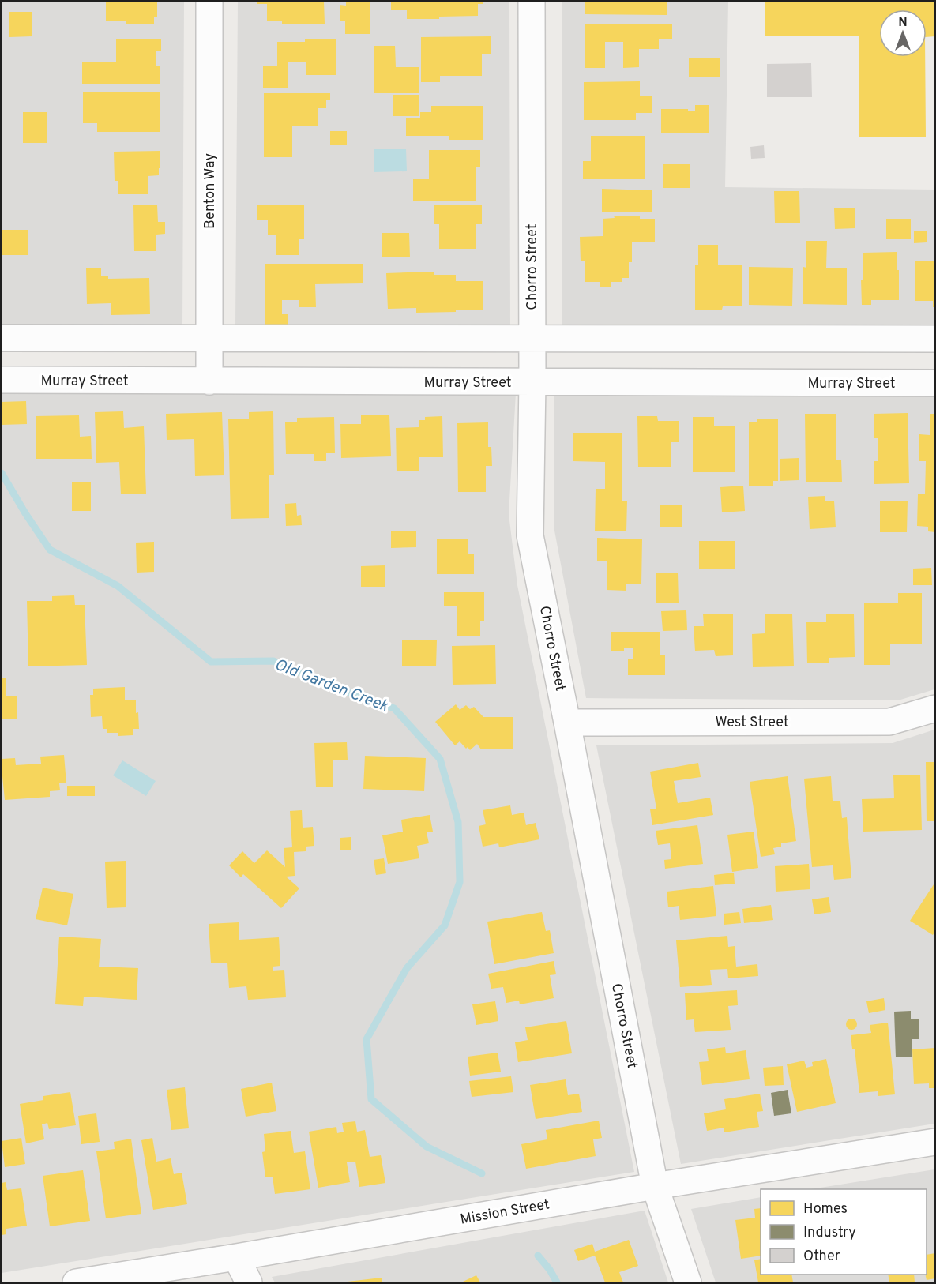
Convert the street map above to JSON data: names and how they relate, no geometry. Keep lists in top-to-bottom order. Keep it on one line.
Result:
{"streets":{"street":["Benton Way","Chorro Street","Murray Street","West Street","Mission Street"]},"crossings":[["Benton Way","Murray Street"],["Chorro Street","Murray Street"],["Chorro Street","West Street"],["Chorro Street","Mission Street"]],"water":["Old Garden Creek"],"legend":["Homes","Industry","Other"],"north":"top"}
